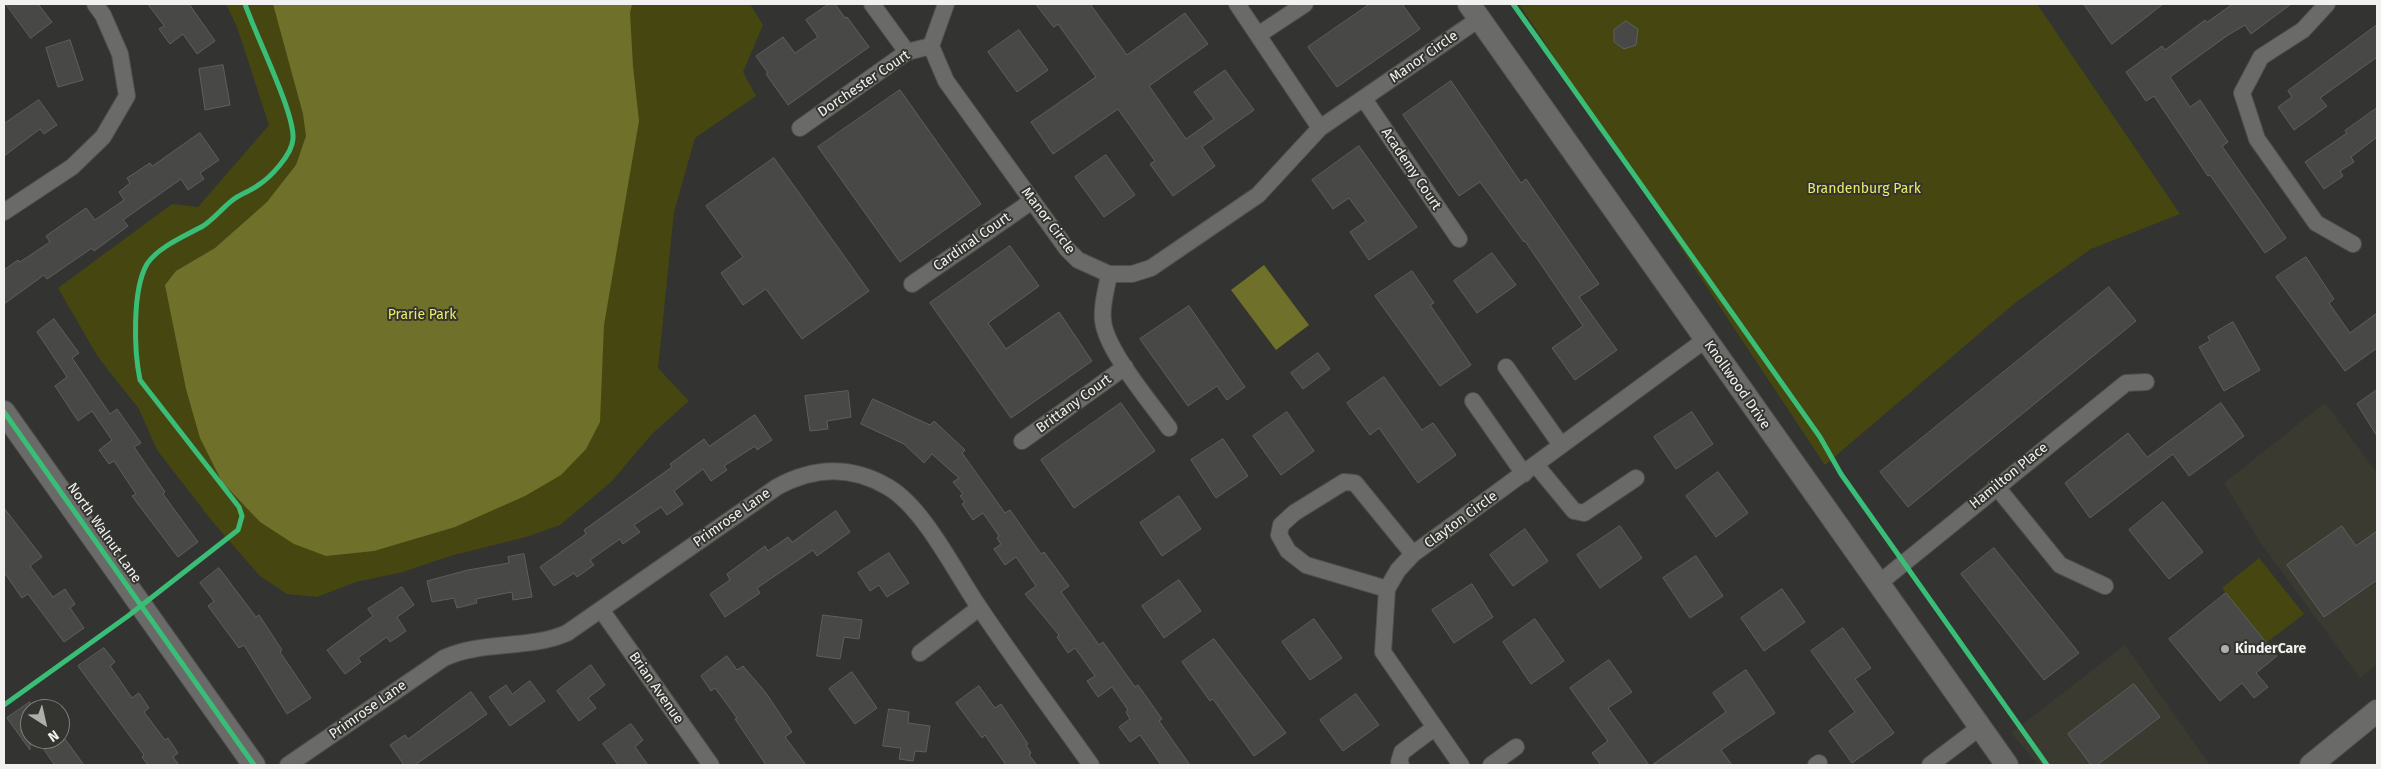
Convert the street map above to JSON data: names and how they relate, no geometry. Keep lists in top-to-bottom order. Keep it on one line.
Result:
{"streets":{"street":["Manor Circle","Dorchester Court","Academy Court","Cardinal Court","Knollwood Drive","Brittany Court","Hamilton Place","Primrose Lane","Clayton Circle","North Walnut Lane","Brian Avenue"]},"crossings":[["Manor Circle","Dorchester Court"],["Manor Circle","Academy Court"],["Manor Circle","Cardinal Court"],["Manor Circle","Knollwood Drive"],["Knollwood Drive","Hamilton Place"],["Knollwood Drive","Clayton Circle"],["Primrose Lane","Brian Avenue"]],"parks":["Brandenburg Park","Prarie Park"],"places":["KinderCare"],"north":"bottom right"}
